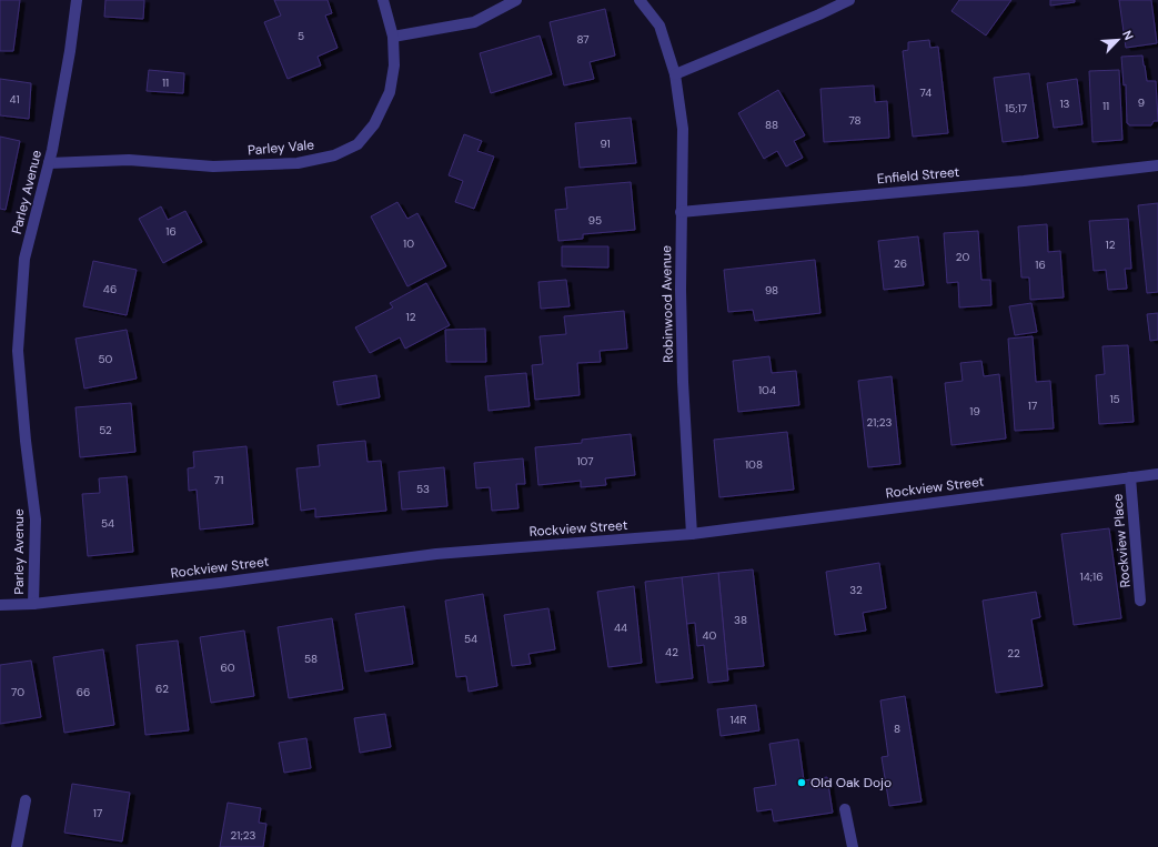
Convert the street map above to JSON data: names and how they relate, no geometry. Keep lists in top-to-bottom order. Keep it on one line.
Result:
{"streets":{"street":["Parley Vale","Enfield Street","Parley Avenue","Robinwood Avenue","Rockview Street","Rockview Place"]},"crossings":[["Parley Vale","Parley Avenue"],["Enfield Street","Robinwood Avenue"],["Parley Avenue","Rockview Street"],["Robinwood Avenue","Rockview Street"],["Rockview Street","Rockview Place"]],"places":["Old Oak Dojo"],"house_numbers":["5","87","11","74","41","9","13","11","15;17","78","88","91","95","16","10","12","20","26","16","46","98","12","50","104","15","17","19","21;23","52","107","108","71","53","54","14;16","32","38","44","40","54","42","22","58","60","62","70","66","14R","8","17","21;23"],"north":"top right"}
